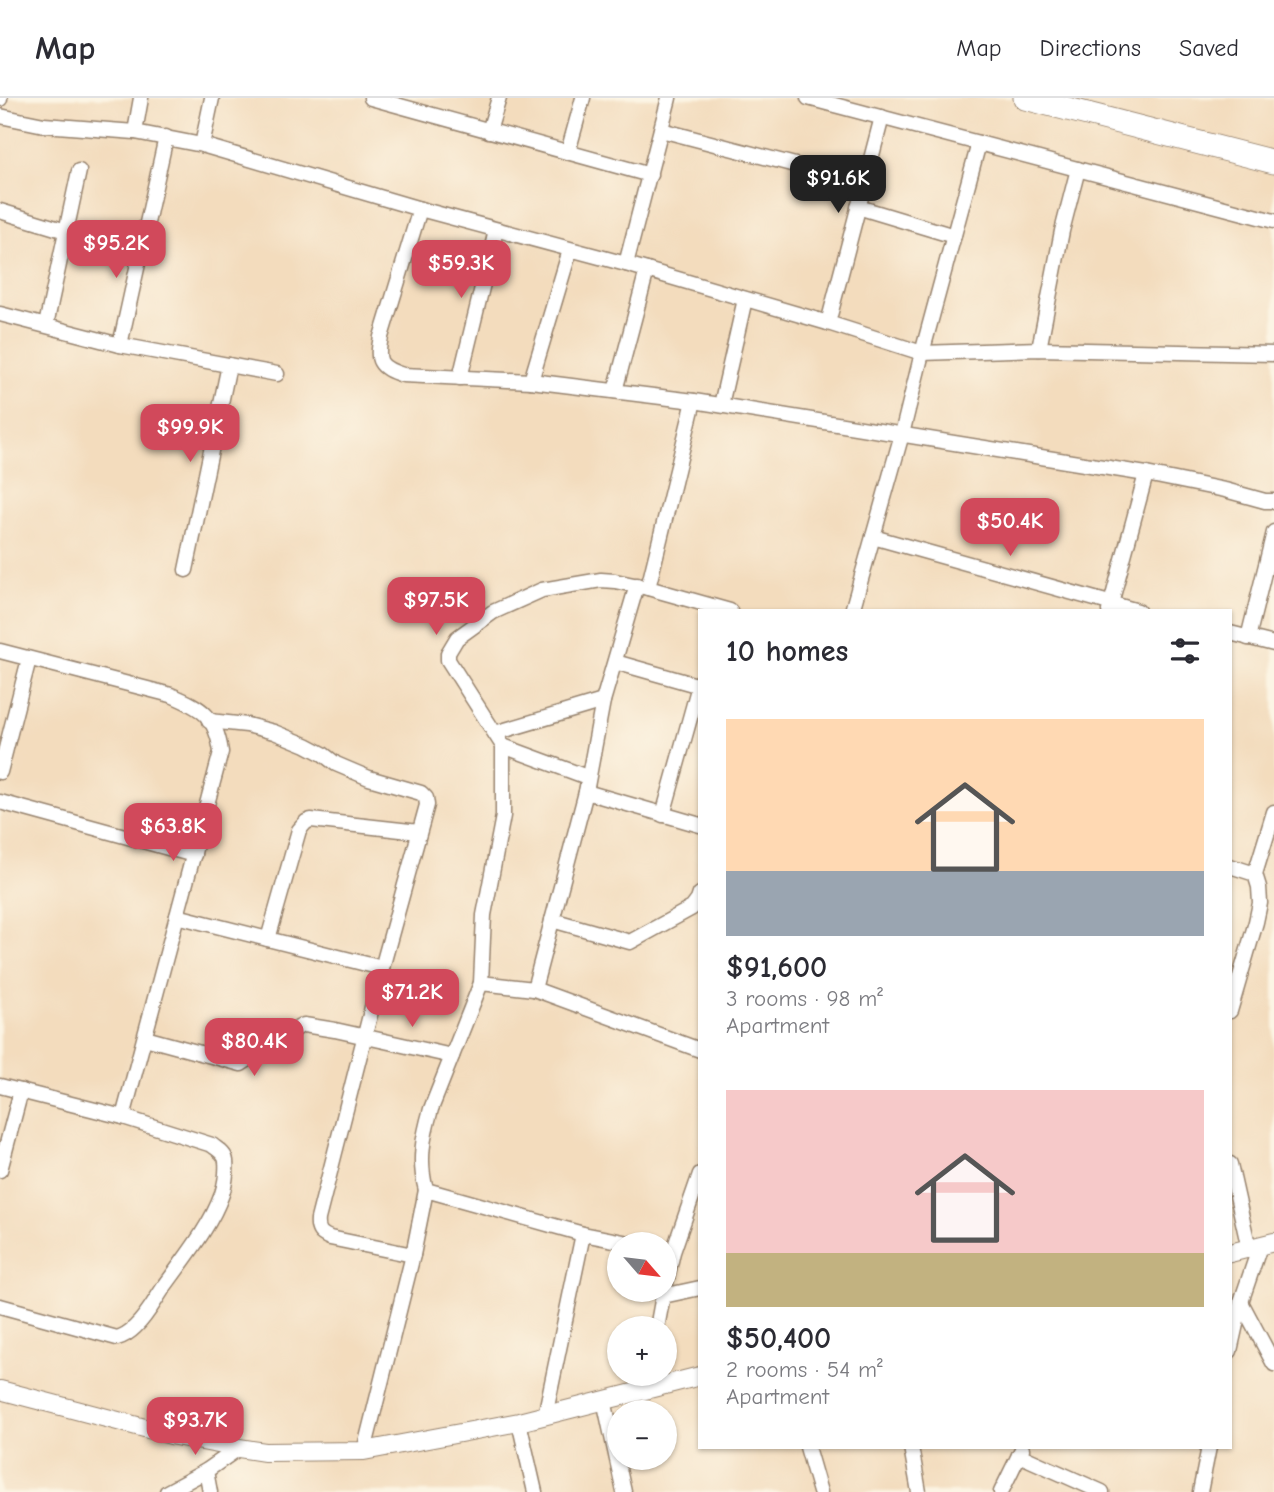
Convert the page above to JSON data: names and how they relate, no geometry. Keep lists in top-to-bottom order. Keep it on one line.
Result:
{"north":"bottom right","page":{"header":"Map","nav":["Map","Directions","Saved"],"price":["$91.6K","$95.2K","$59.3K","$99.9K","$50.4K","$97.5K","$63.8K","$71.2K","$80.4K","$93.7K"],"heading":"10 homes","list":[{"name":"$91,600","note":"3 rooms · 98 m² · Apartment"},{"name":"$50,400","note":"2 rooms · 54 m² · Apartment"}],"map_buttons":["+","−"]}}
